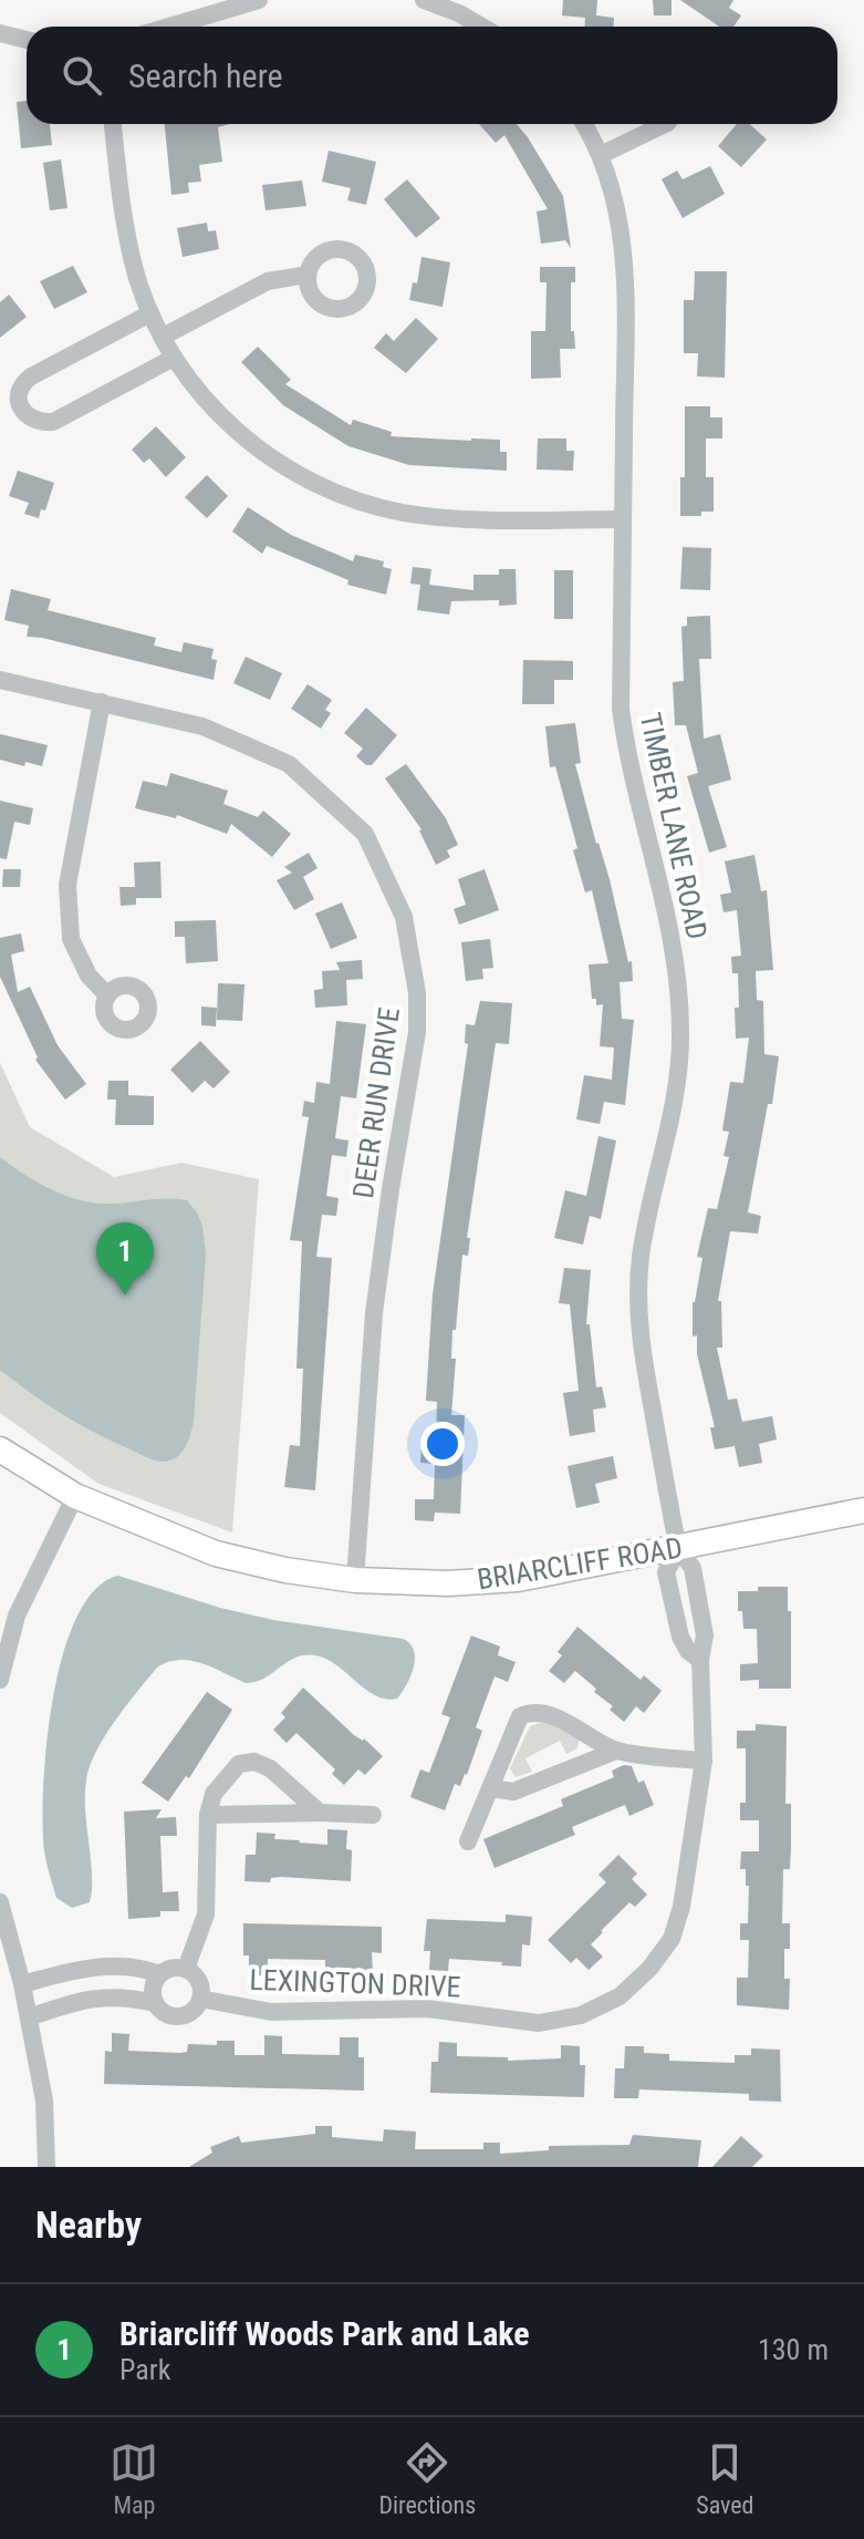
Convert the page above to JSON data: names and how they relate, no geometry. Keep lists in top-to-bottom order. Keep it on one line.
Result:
{"streets":{"street":["TIMBER LANE ROAD","DEER RUN DRIVE","BRIARCLIFF ROAD","LEXINGTON DRIVE"]},"crossings":[["TIMBER LANE ROAD","BRIARCLIFF ROAD"],["TIMBER LANE ROAD","LEXINGTON DRIVE"],["DEER RUN DRIVE","BRIARCLIFF ROAD"],["BRIARCLIFF ROAD","LEXINGTON DRIVE"]],"page":{"search":"Search here","pins":"1","heading":"Nearby","list":[{"mark":"1","name":"Briarcliff Woods Park and Lake","note":"Park","value":"130 m"}],"nav":["Map","Directions","Saved"]}}
